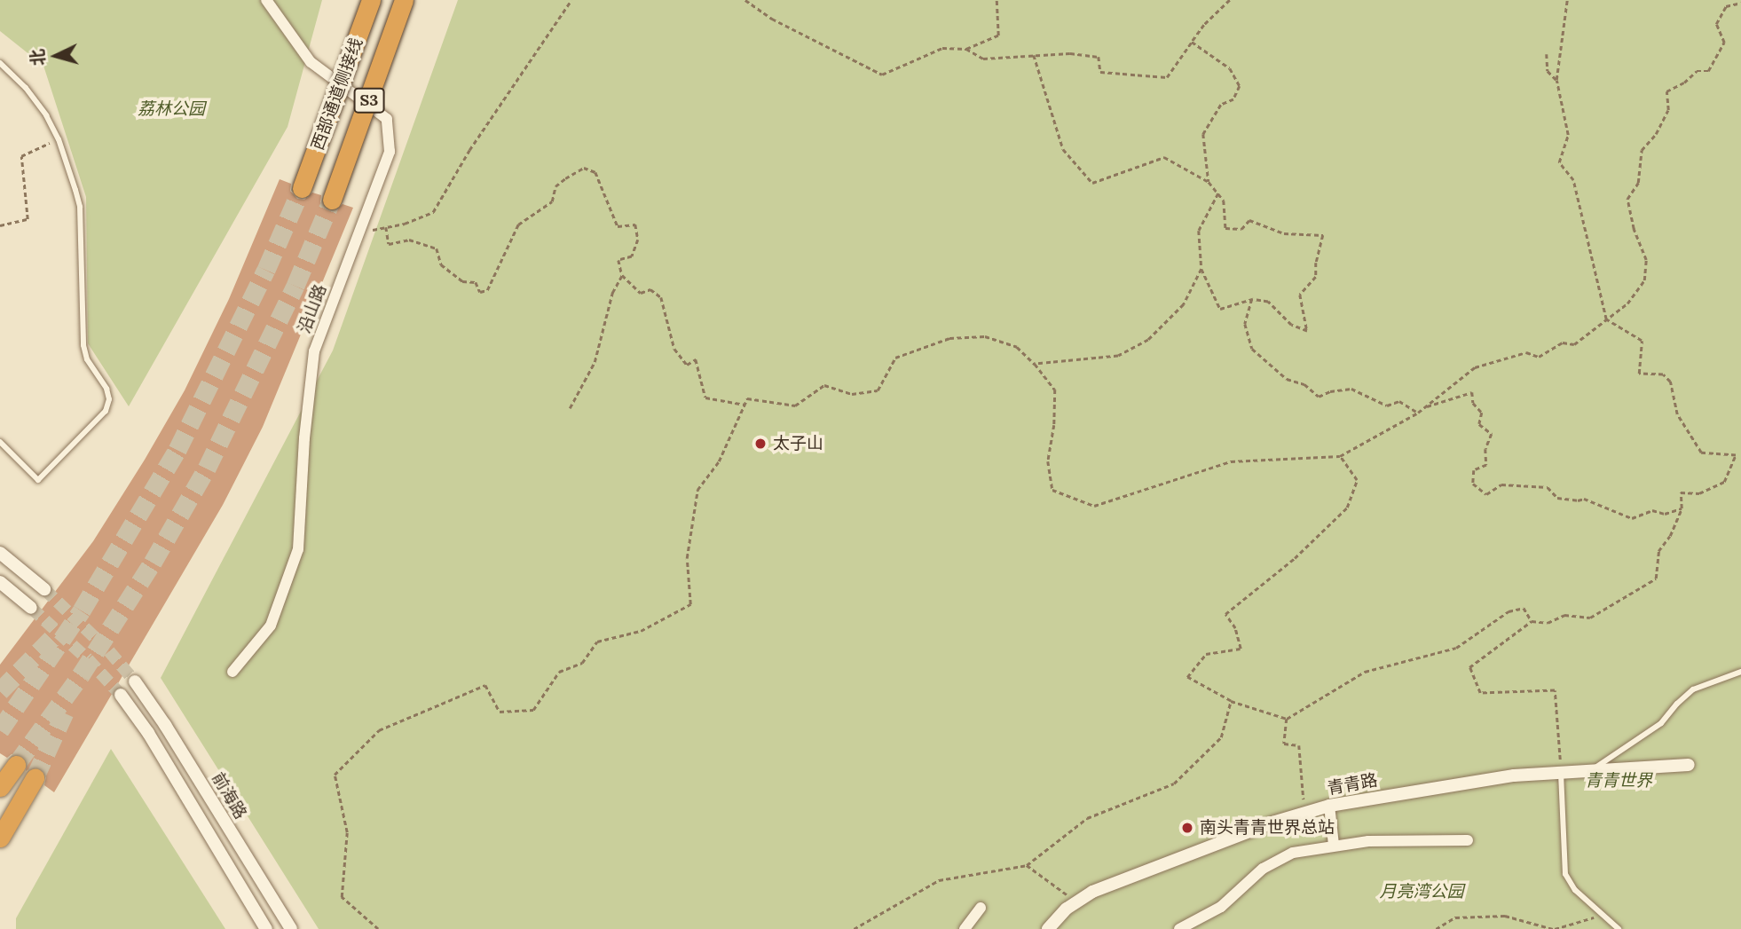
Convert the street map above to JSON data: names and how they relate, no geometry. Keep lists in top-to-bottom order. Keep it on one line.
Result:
{"streets":{"highway":["西部通道侧接线","S3"],"street":["沿山路","青青路","前海路"]},"parks":["荔林公园","青青世界","月亮湾公园"],"places":["太子山","南头青青世界总站"],"north":"left"}
